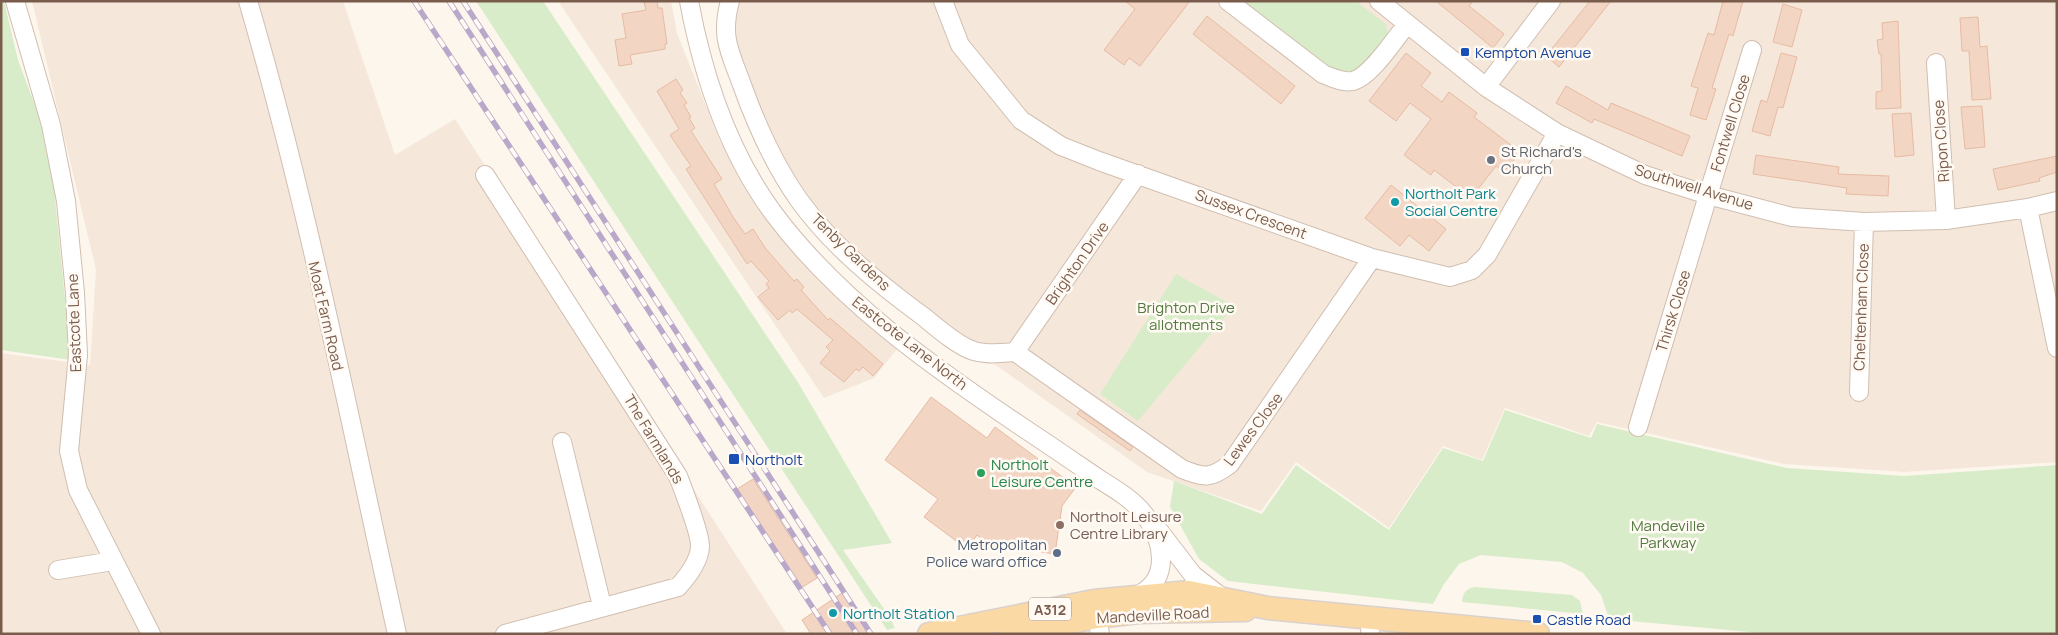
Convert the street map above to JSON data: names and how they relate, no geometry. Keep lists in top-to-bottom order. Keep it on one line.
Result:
{"streets":{"main road":["A312","Mandeville Road"],"street":["Fontwell Close","Ripon Close","Southwell Avenue","Sussex Crescent","Tenby Gardens","Brighton Drive","Cheltenham Close","Thirsk Close","Moat Farm Road","Eastcote Lane","Eastcote Lane North","Lewes Close","The Farmlands"]},"crossings":[["Fontwell Close","Southwell Avenue"],["Fontwell Close","Thirsk Close"],["Ripon Close","Southwell Avenue"],["Southwell Avenue","Sussex Crescent"],["Southwell Avenue","Cheltenham Close"],["Southwell Avenue","Thirsk Close"],["Sussex Crescent","Brighton Drive"],["Sussex Crescent","Lewes Close"],["Tenby Gardens","Brighton Drive"],["Tenby Gardens","Lewes Close"],["Brighton Drive","Lewes Close"],["Eastcote Lane North","Mandeville Road"]],"parks":["Brighton Drive allotments","Mandeville Parkway"],"places":{"transit":["Kempton Avenue","Northolt","Castle Road"],"other":["St Richard's Church","Northolt Park Social Centre","Northolt Leisure Centre","Northolt Leisure Centre Library","Metropolitan Police ward office","Northolt Station"]}}
